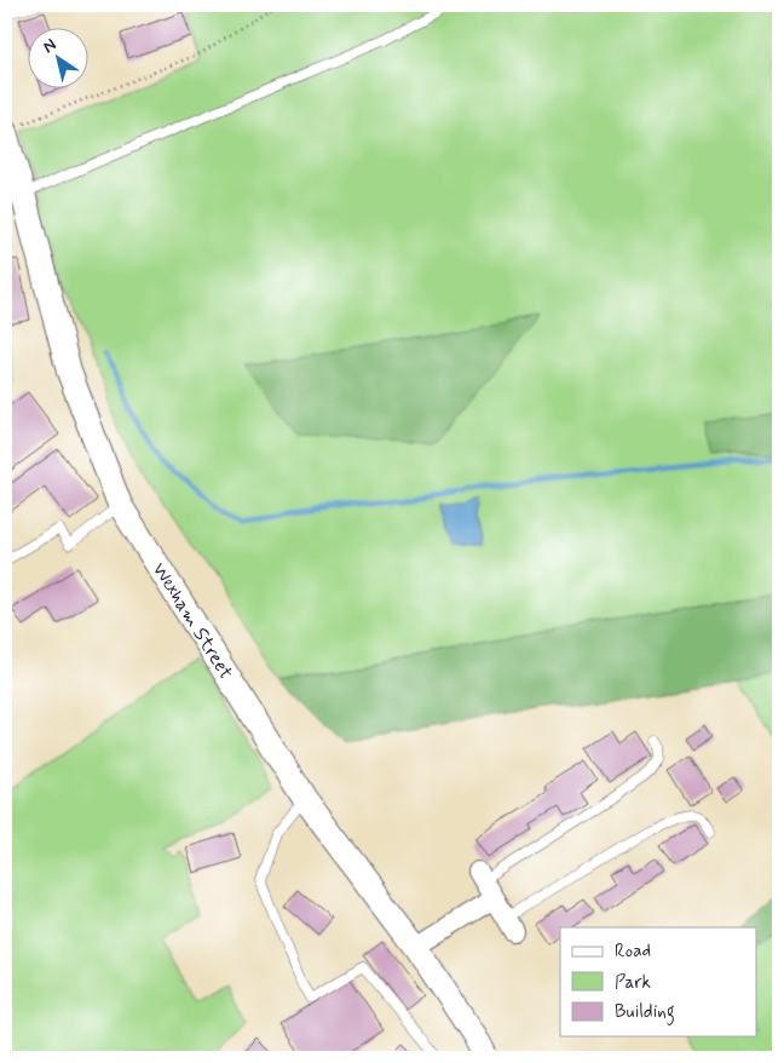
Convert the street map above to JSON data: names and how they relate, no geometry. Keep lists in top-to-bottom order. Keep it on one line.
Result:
{"streets":{"street":["Wexham Street"]},"legend":["Road","Park","Building"],"north":"top left"}
